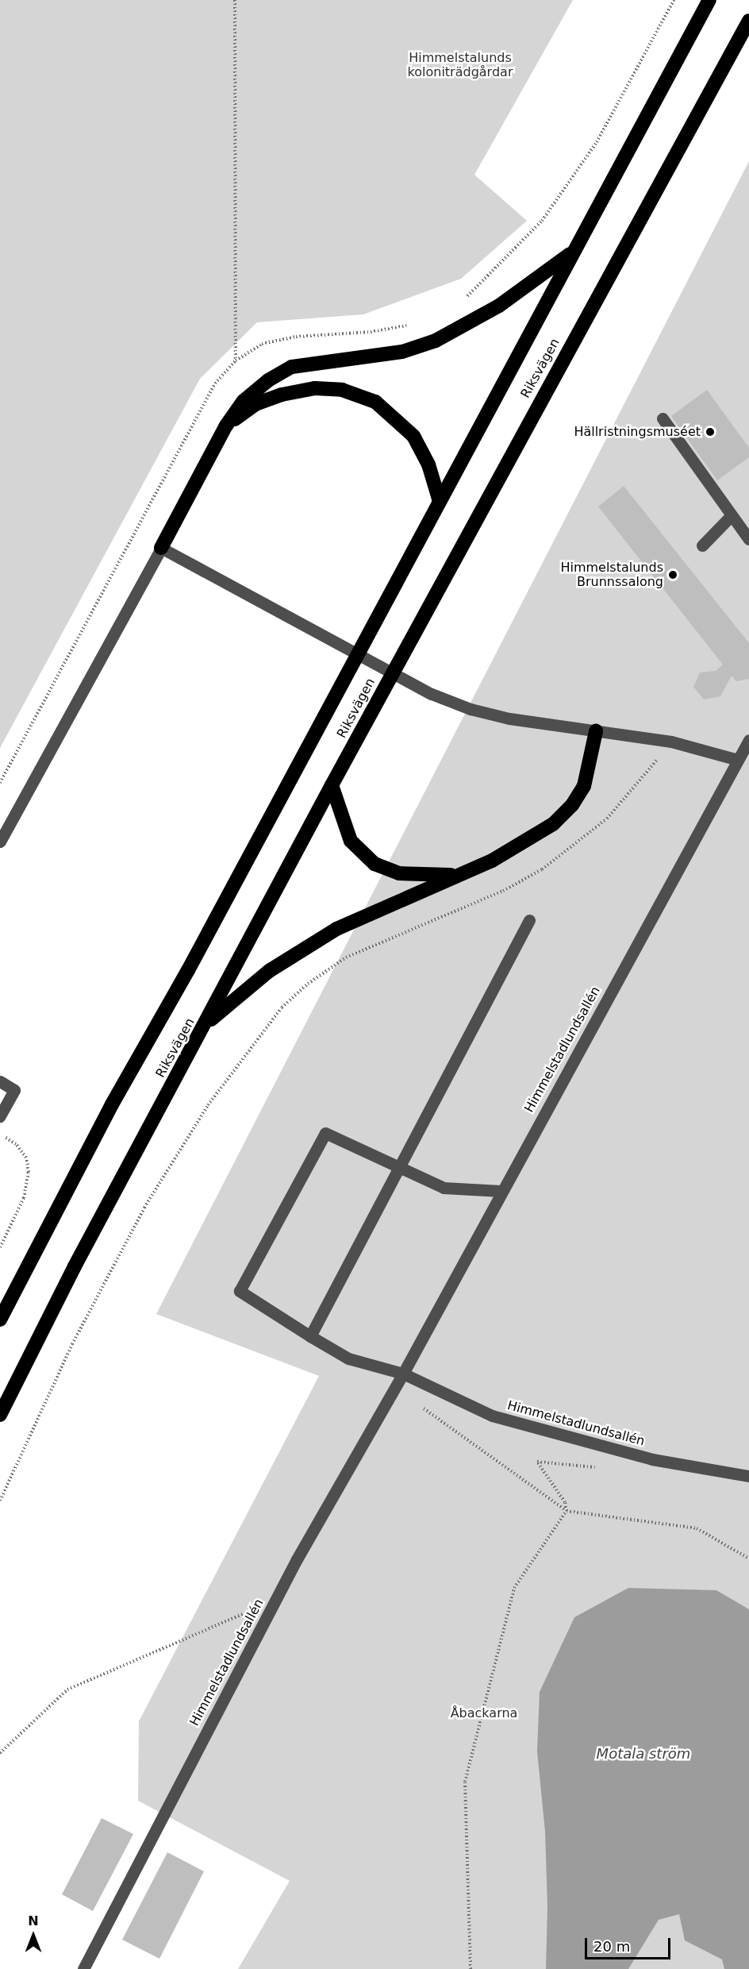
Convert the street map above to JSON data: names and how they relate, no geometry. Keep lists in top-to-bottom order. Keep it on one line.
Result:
{"streets":{"highway":["Riksvägen"],"street":["Himmelstadlundsallén"]},"water":["Motala ström"],"parks":["Himmelstalunds koloniträdgårdar","Åbackarna"],"places":["Hällristningsmuséet","Himmelstalunds Brunnssalong"],"scale_bar":"20 m","north":"top"}
